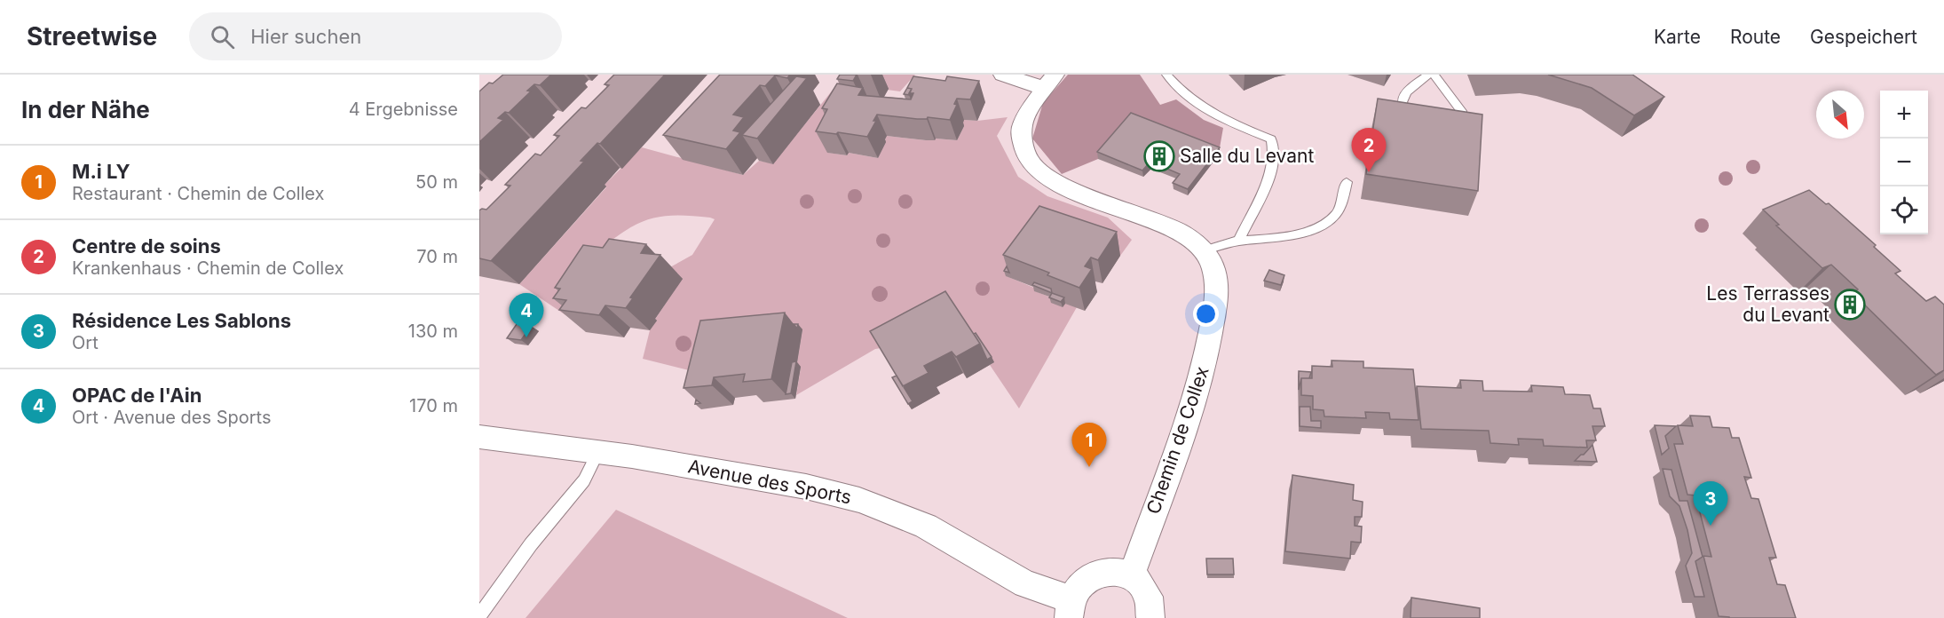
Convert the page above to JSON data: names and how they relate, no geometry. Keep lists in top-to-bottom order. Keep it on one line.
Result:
{"streets":{"street":["Chemin de Collex","Avenue des Sports"]},"places":{"building":["Salle du Levant","Les Terrasses du Levant"]},"north":"bottom right","page":{"header":"Streetwise","search":"Hier suchen","nav":["Karte","Route","Gespeichert"],"heading":["In der Nähe","4 Ergebnisse"],"map_buttons":["+","−"],"pins":["2","4","1","3"],"list":[{"mark":"1","name":"M.i LY","note":"Restaurant · Chemin de Collex","value":"50 m"},{"mark":"2","name":"Centre de soins","note":"Krankenhaus · Chemin de Collex","value":"70 m"},{"mark":"3","name":"Résidence Les Sablons","note":"Ort","value":"130 m"},{"mark":"4","name":"OPAC de l'Ain","note":"Ort · Avenue des Sports","value":"170 m"}]}}
